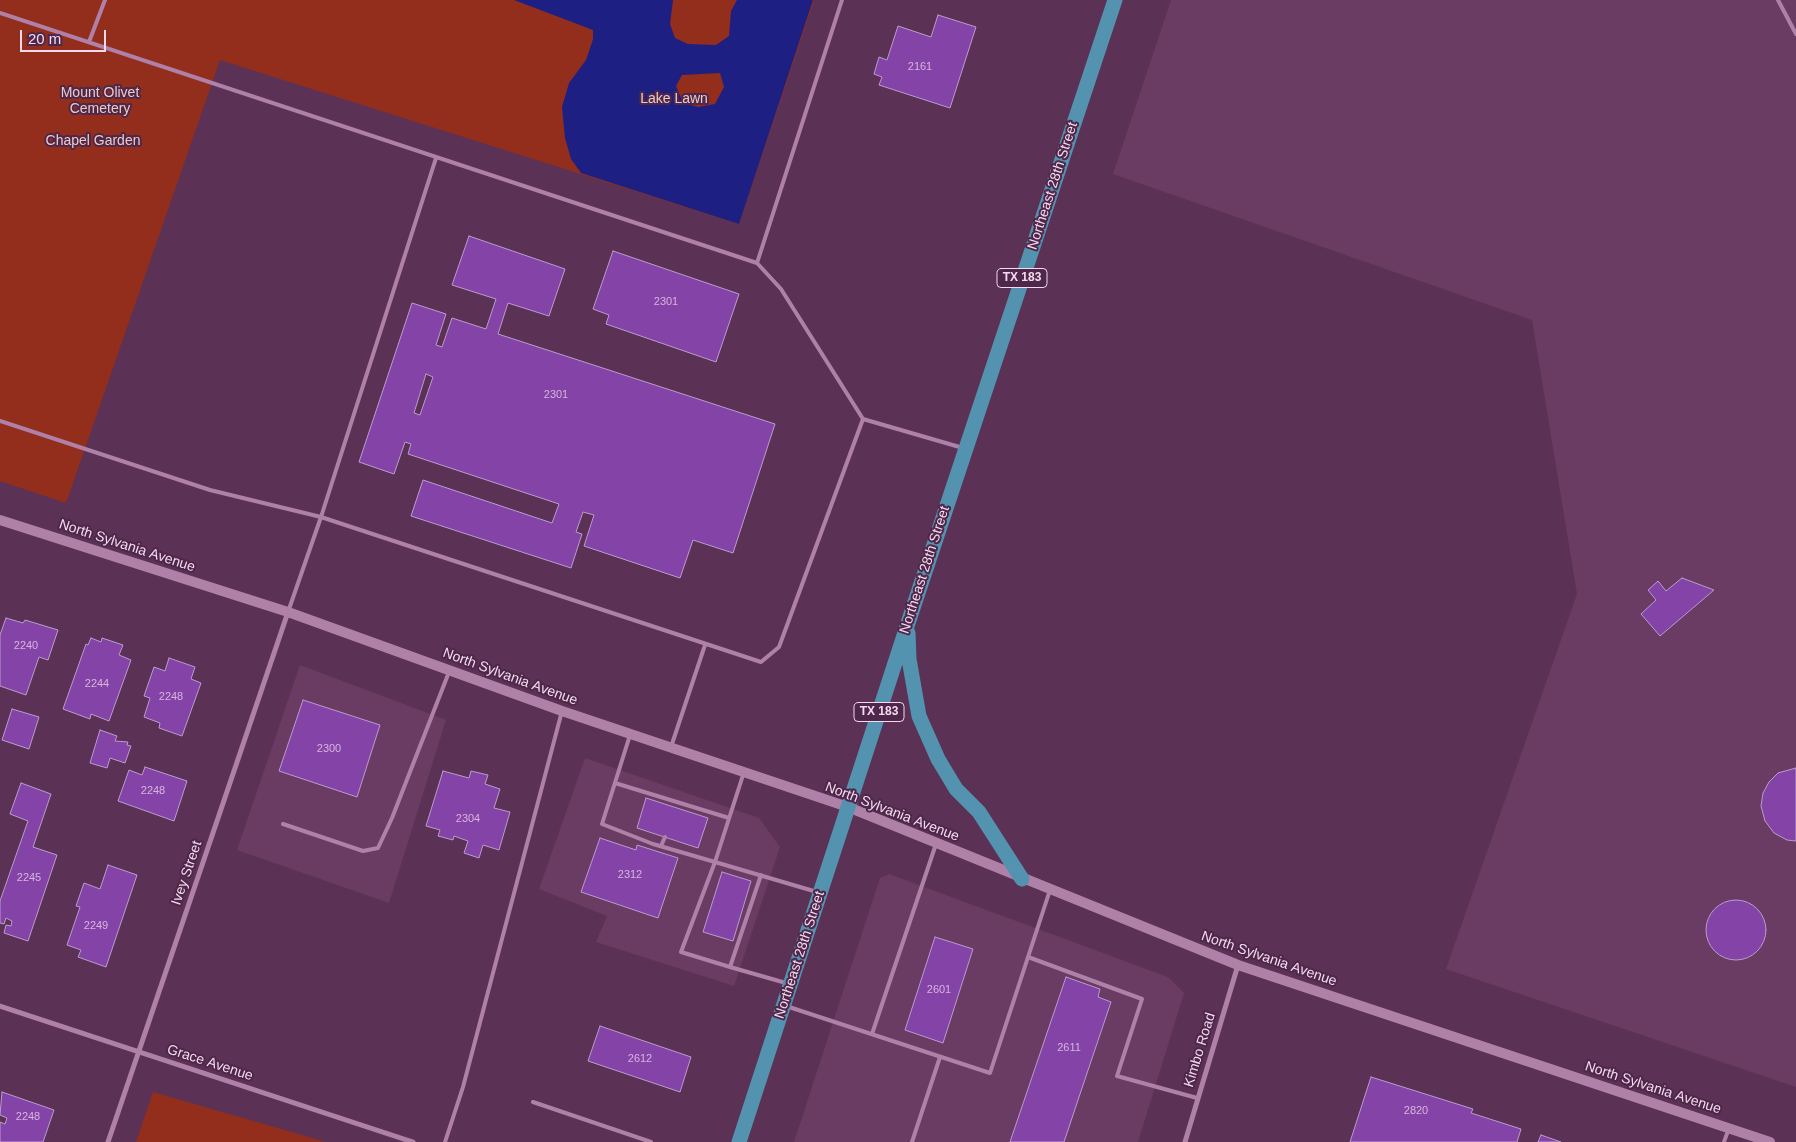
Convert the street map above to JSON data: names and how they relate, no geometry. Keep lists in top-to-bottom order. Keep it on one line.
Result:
{"streets":{"main road":["Northeast 28th Street","TX 183","North Sylvania Avenue"],"street":["Ivey Street","Kimbo Road","Grace Avenue"]},"crossings":[["Northeast 28th Street","North Sylvania Avenue"],["North Sylvania Avenue","Ivey Street"],["North Sylvania Avenue","Kimbo Road"],["Ivey Street","Grace Avenue"]],"parks":["Mount Olivet Cemetery","Lake Lawn","Chapel Garden"],"house_numbers":["2161","2301","2301","2240","2244","2248","2300","2248","2304","2312","2245","2249","2601","2611","2612","2820","2248"],"scale_bar":"20 m"}
